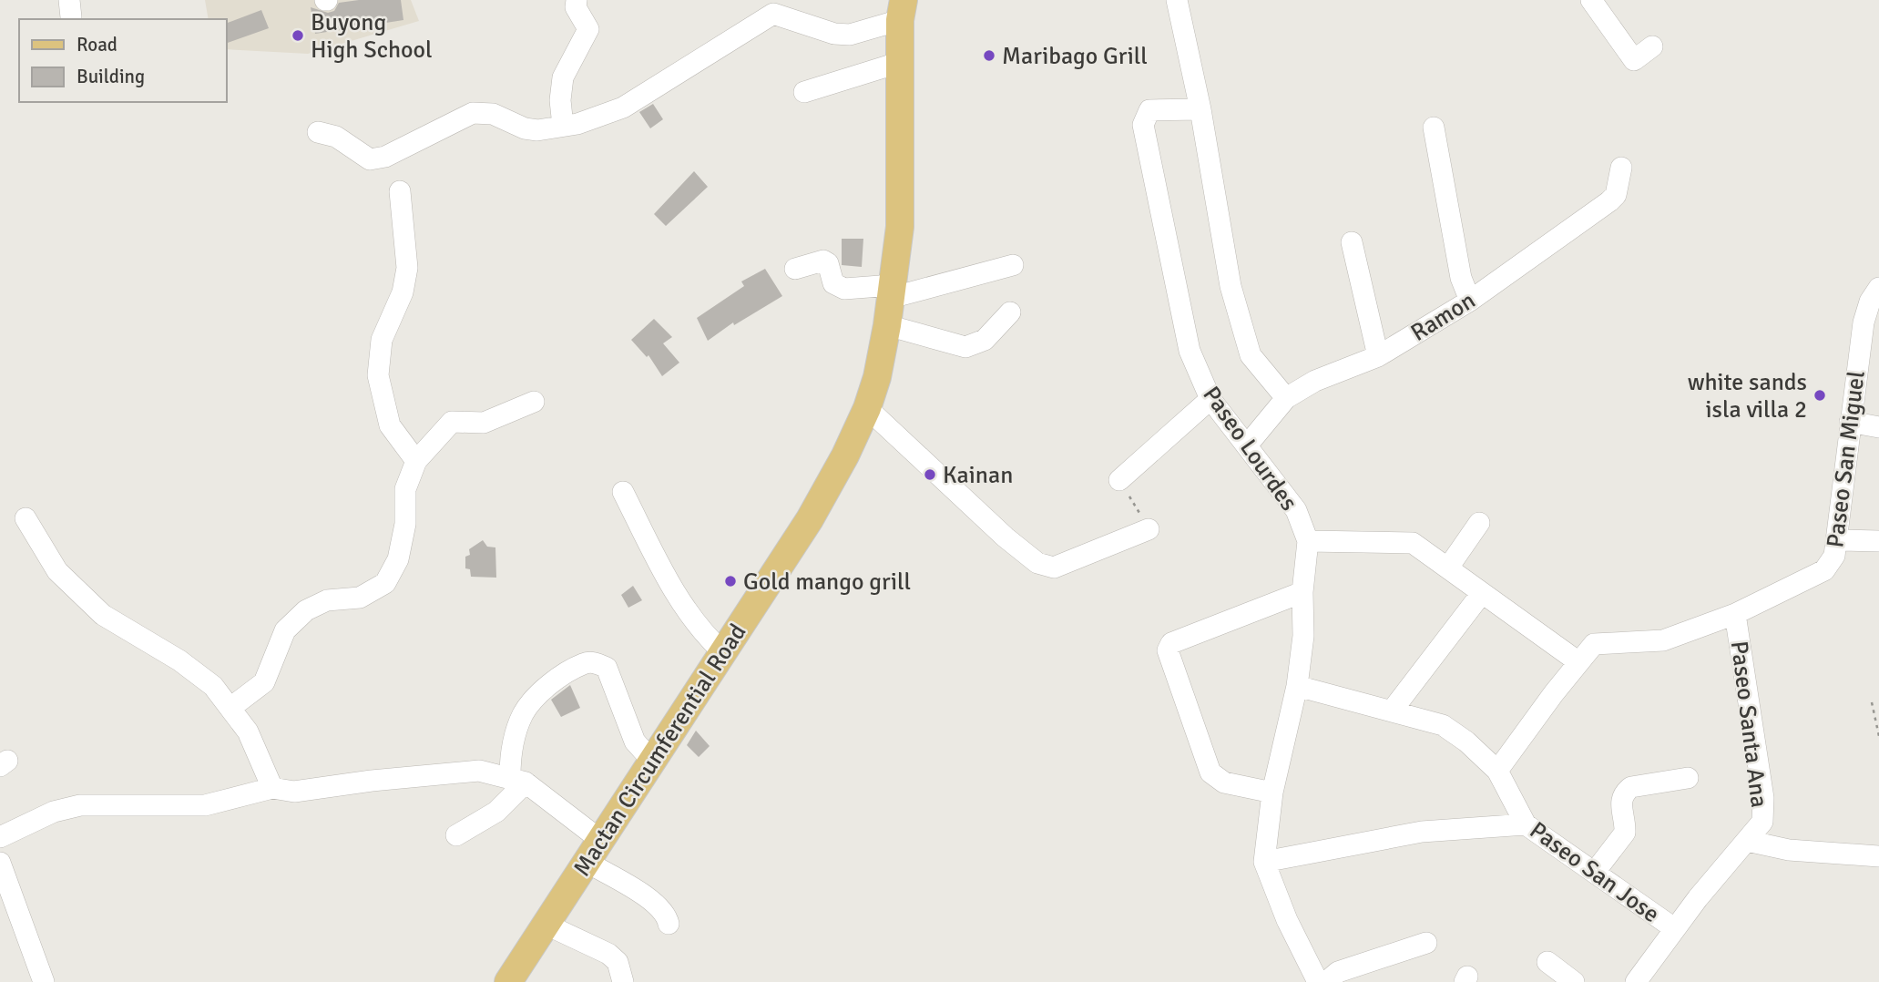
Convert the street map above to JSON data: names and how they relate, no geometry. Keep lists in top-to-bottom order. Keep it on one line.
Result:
{"streets":{"main road":["Mactan Circumferential Road"],"street":["Ramon","Paseo Lourdes","Paseo San Miguel","Paseo Santa Ana","Paseo San Jose"]},"crossings":[["Ramon","Paseo Lourdes"],["Paseo Lourdes","Paseo San Jose"],["Paseo San Miguel","Paseo Santa Ana"],["Paseo San Miguel","Paseo San Jose"],["Paseo Santa Ana","Paseo San Jose"]],"places":["Buyong High School","Maribago Grill","white sands isla villa 2","Kainan","Gold mango grill"],"legend":["Road","Building"]}
